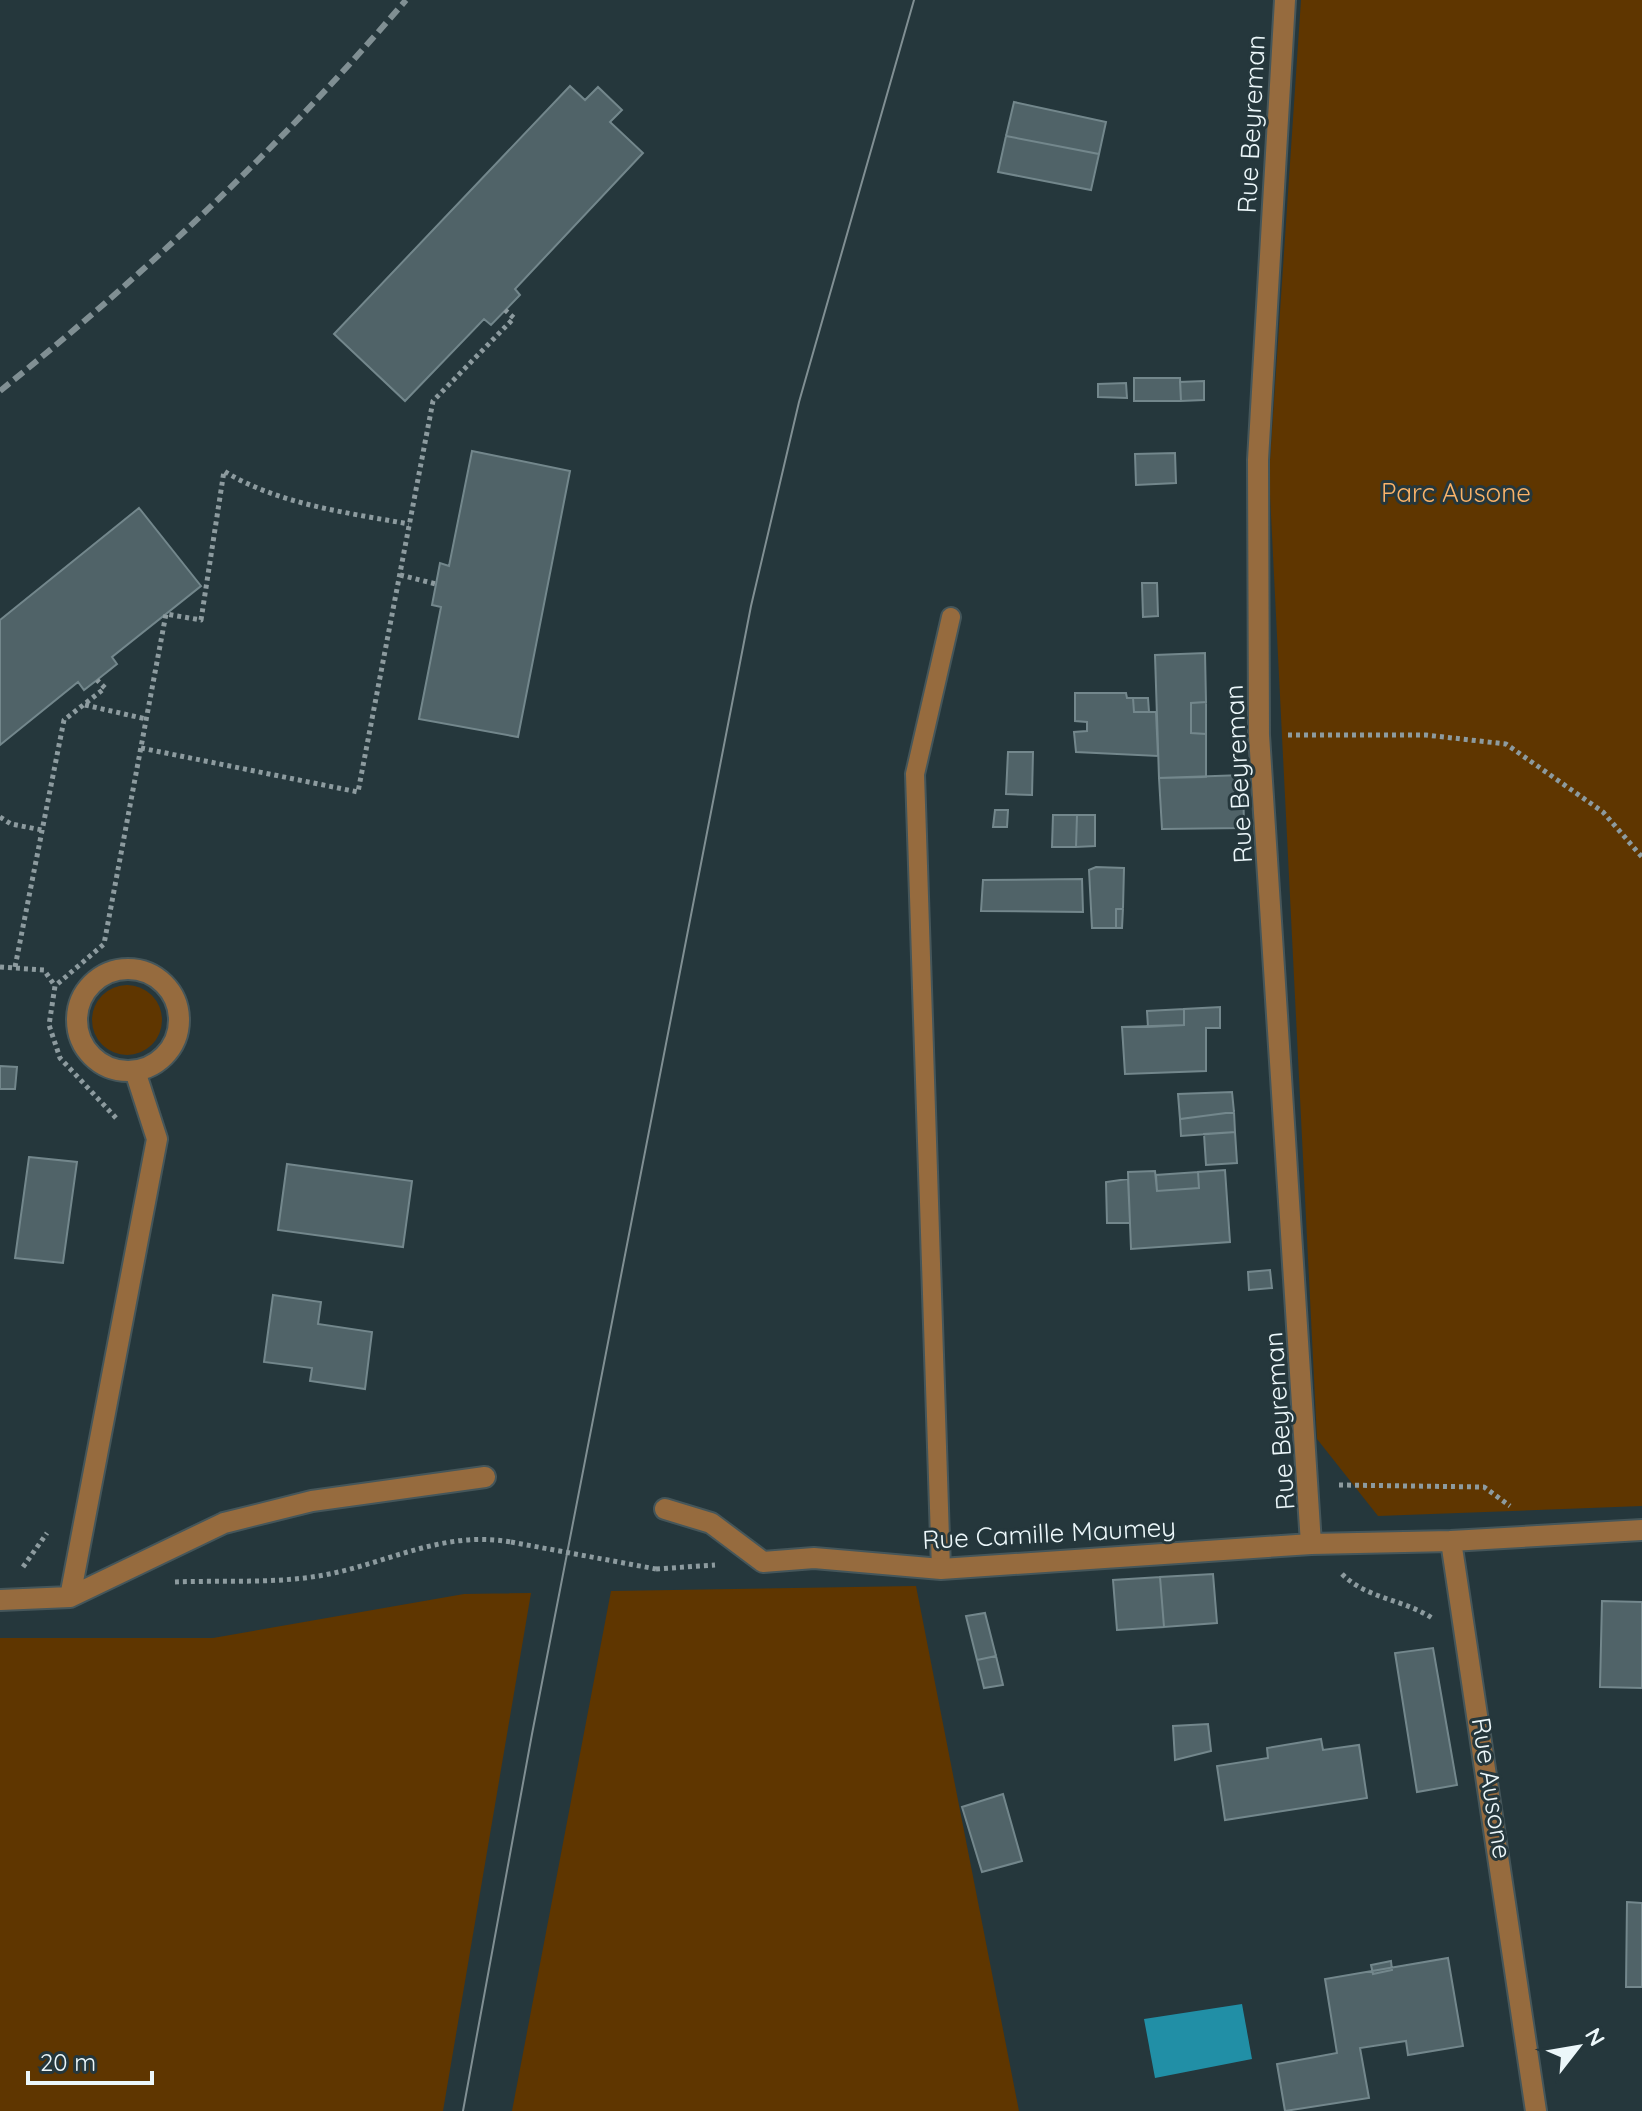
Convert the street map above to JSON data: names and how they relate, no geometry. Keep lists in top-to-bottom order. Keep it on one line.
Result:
{"streets":{"street":["Rue Beyreman","Rue Camille Maumey","Rue Ausone"]},"crossings":[["Rue Beyreman","Rue Camille Maumey"],["Rue Camille Maumey","Rue Ausone"]],"parks":["Parc Ausone"],"scale_bar":"20 m","north":"top right"}
